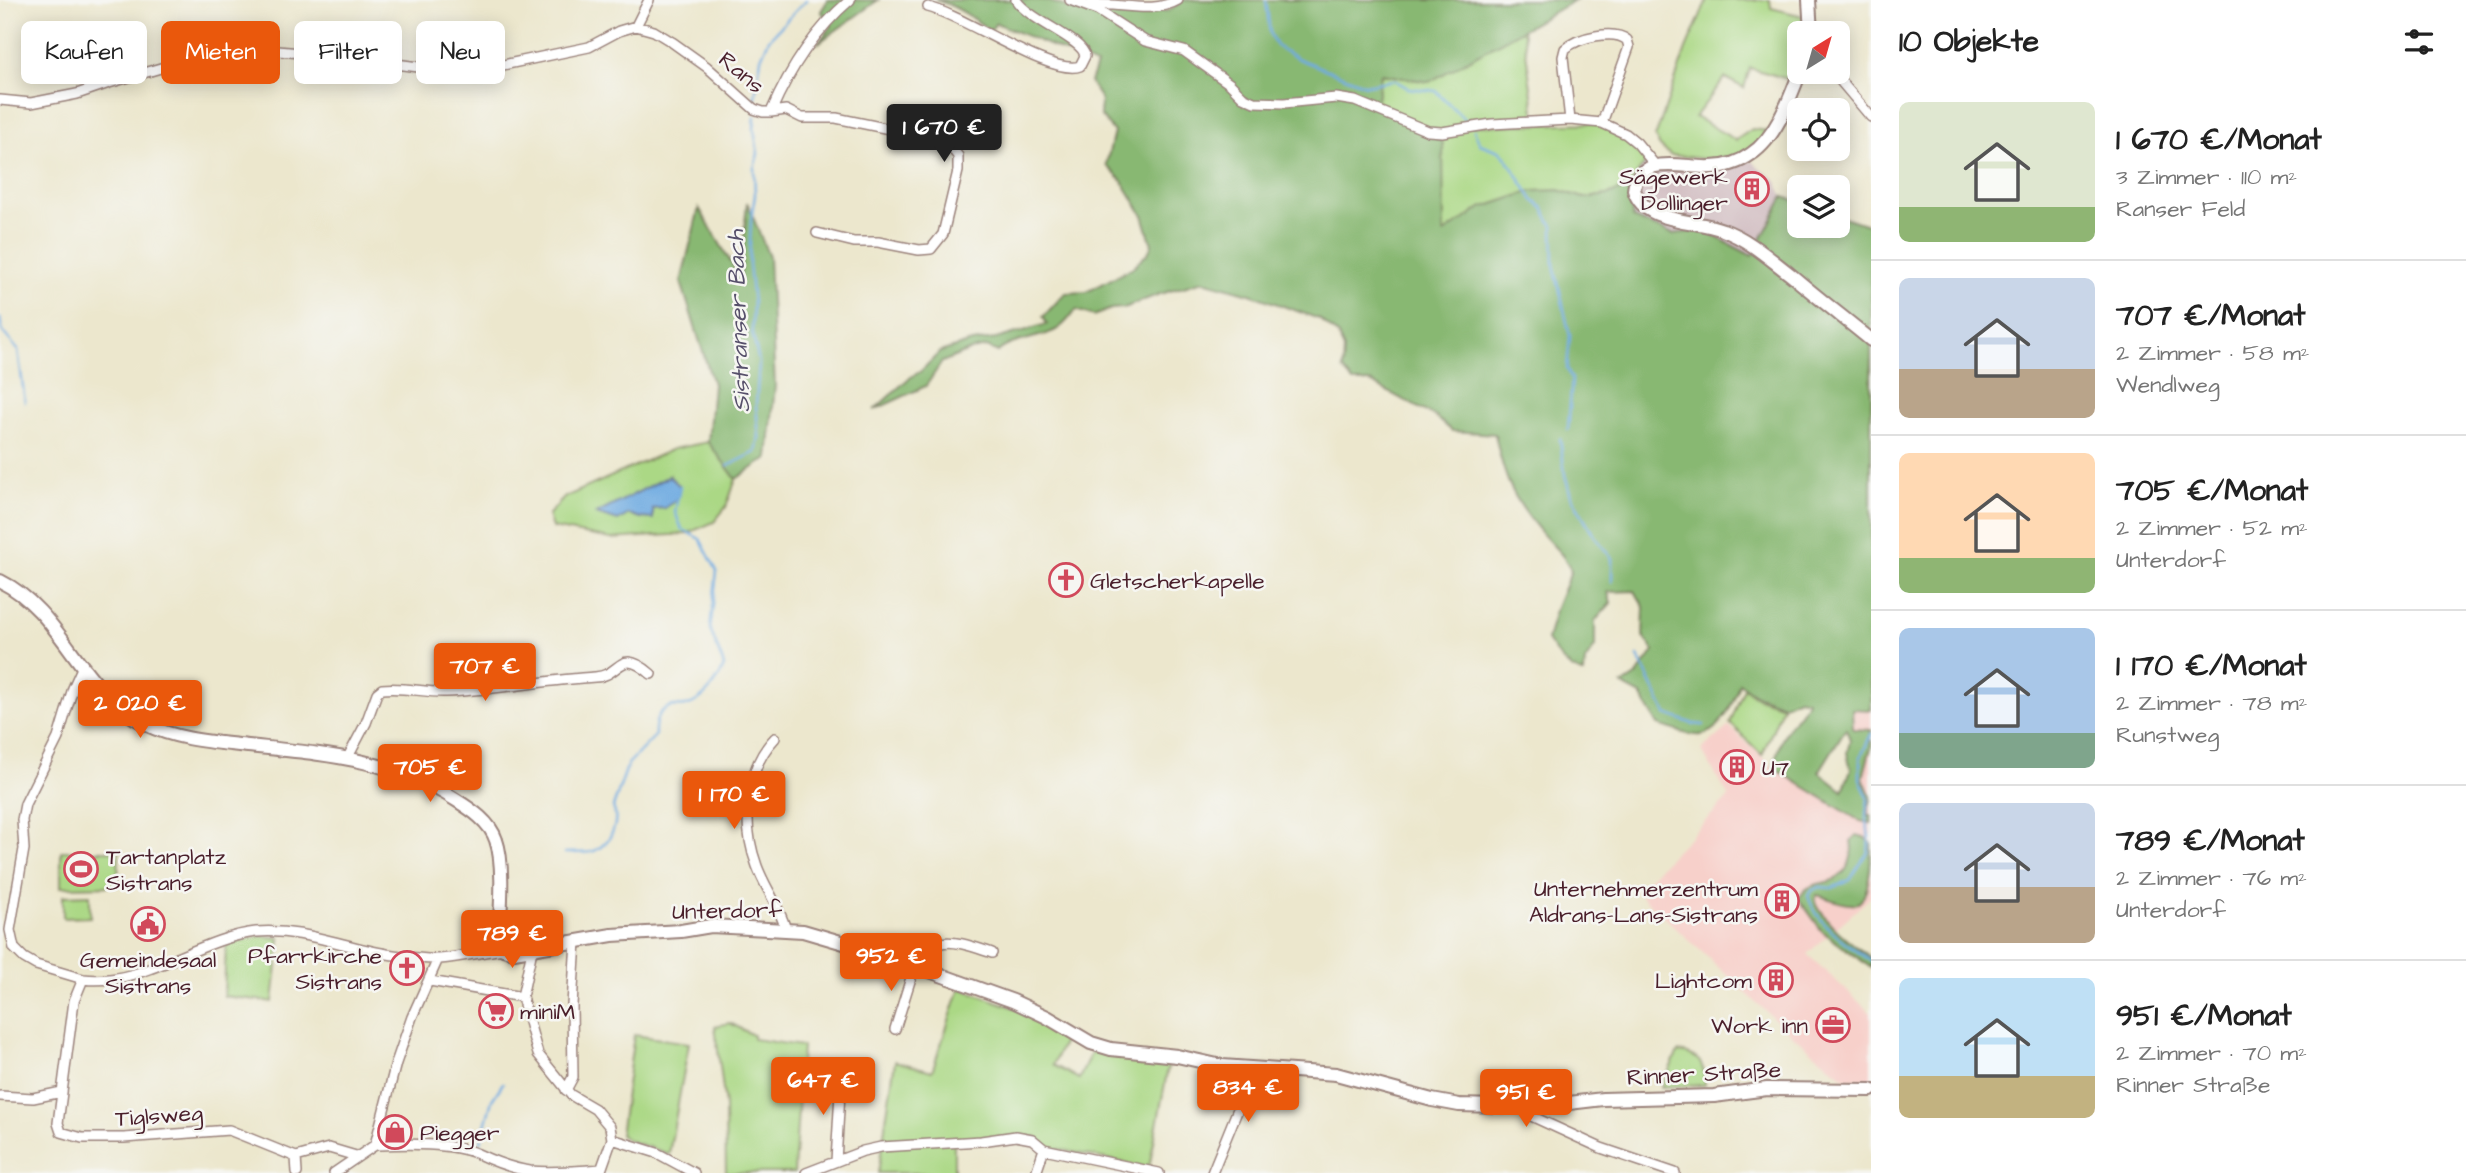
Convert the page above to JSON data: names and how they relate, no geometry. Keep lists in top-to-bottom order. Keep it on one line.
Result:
{"streets":{"main road":["Unterdorf","Rinner Straße"],"street":["Rans","Tiglsweg"]},"crossings":[["Unterdorf","Rinner Straße"]],"water":["Sistranser Bach"],"places":{"building":["Sägewerk Dollinger","U7","Unternehmerzentrum Aldrans-Lans-Sistrans","Lightcom"],"church":["Gletscherkapelle","Pfarrkirche Sistrans"],"sports":["Tartanplatz Sistrans"],"public building":["Gemeindesaal Sistrans"],"supermarket":["miniM"],"office":["Work inn"],"shop":["Piegger"]},"north":"top right","page":{"heading":"10 Objekte","chip":["Kaufen","Mieten","Filter","Neu"],"list":[{"name":"1 670 €/Monat","note":"3 Zimmer · 110 m² · Ranser Feld"},{"name":"707 €/Monat","note":"2 Zimmer · 58 m² · Wendlweg"},{"name":"705 €/Monat","note":"2 Zimmer · 52 m² · Unterdorf"},{"name":"1 170 €/Monat","note":"2 Zimmer · 78 m² · Runstweg"},{"name":"789 €/Monat","note":"2 Zimmer · 76 m² · Unterdorf"},{"name":"951 €/Monat","note":"2 Zimmer · 70 m² · Rinner Straße"}],"price":["1 670 €","707 €","2 020 €","705 €","1 170 €","789 €","952 €","647 €","834 €","951 €"]}}
